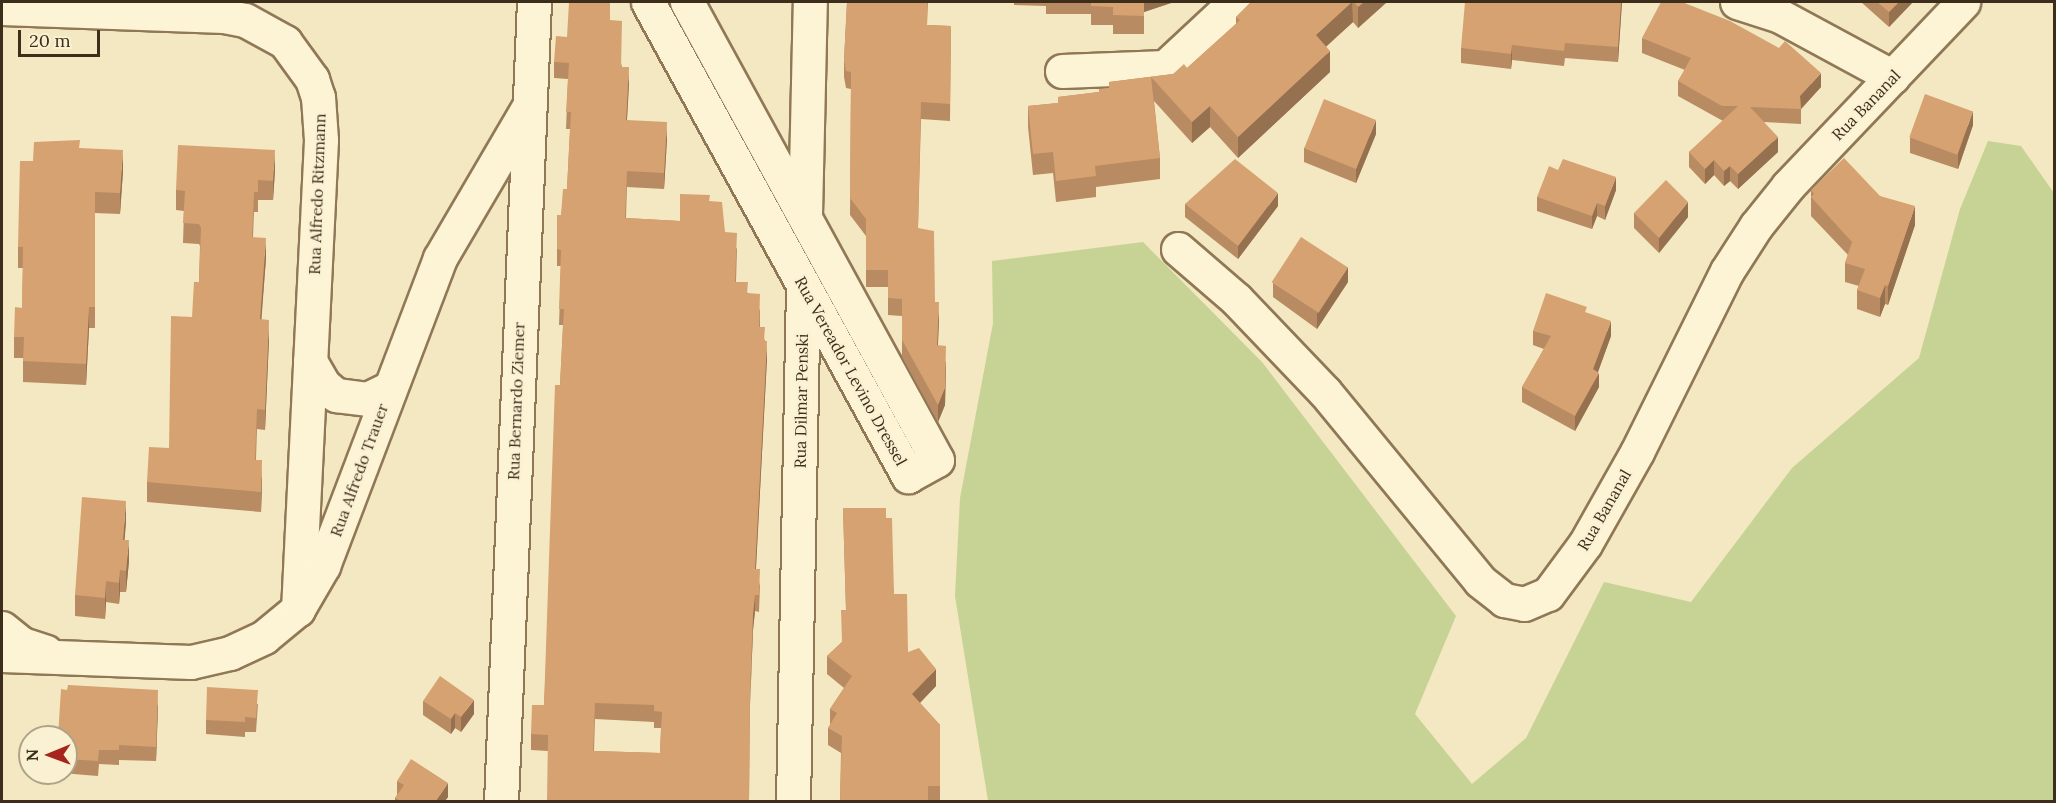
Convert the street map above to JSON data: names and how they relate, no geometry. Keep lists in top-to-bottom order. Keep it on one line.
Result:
{"streets":{"street":["Rua Bananal","Rua Alfredo Ritzmann","Rua Vereador Levino Dressel","Rua Bernardo Ziemer","Rua Dilmar Penski","Rua Alfredo Trauer"]},"crossings":[["Rua Alfredo Ritzmann","Rua Alfredo Trauer"],["Rua Vereador Levino Dressel","Rua Dilmar Penski"],["Rua Bernardo Ziemer","Rua Alfredo Trauer"]],"scale_bar":"20 m","north":"left"}
